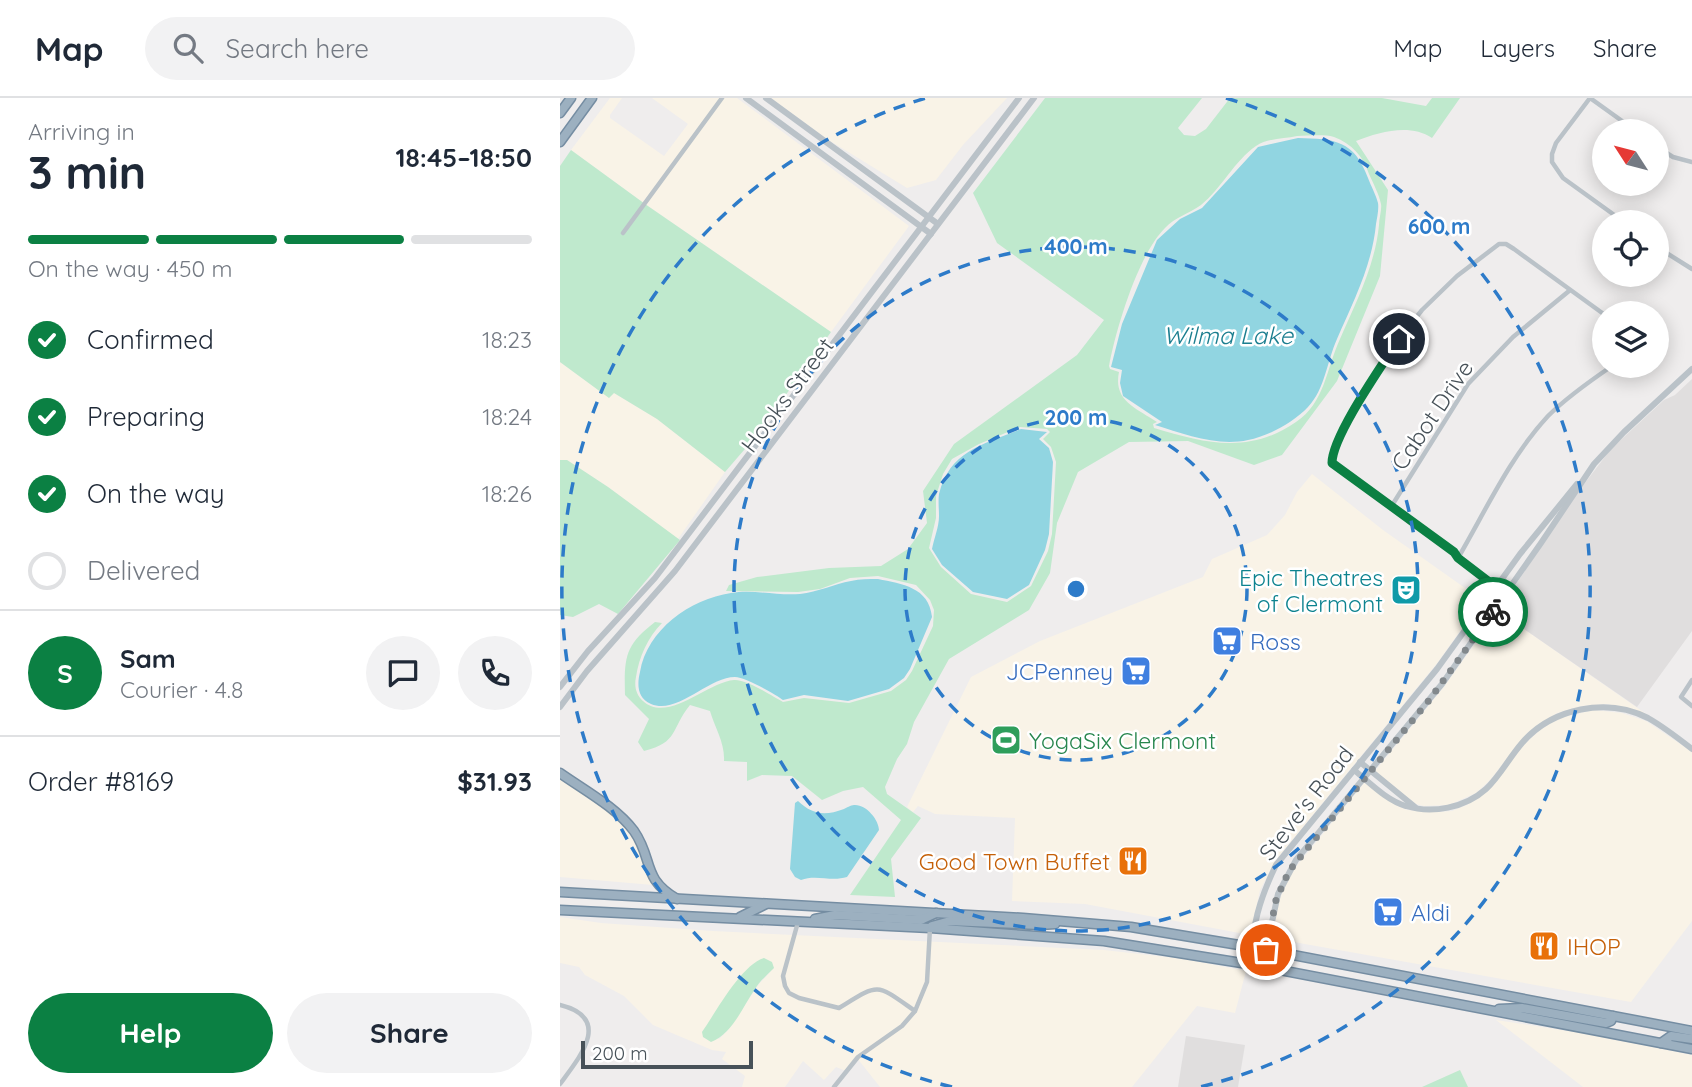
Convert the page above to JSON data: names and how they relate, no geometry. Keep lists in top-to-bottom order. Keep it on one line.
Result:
{"streets":{"street":["Hooks Street","Cabot Drive","Steve's Road"]},"water":["Wilma Lake"],"places":{"theatre":["Epic Theatres of Clermont"],"supermarket":["Ross","JCPenney","Aldi"],"sports":["YogaSix Clermont"],"restaurant":["Good Town Buffet","IHOP"]},"scale_bar":"200 m","north":"top left","page":{"header":"Map","search":"Search here","nav":["Map","Layers","Share"],"heading":["3 min","Arriving in","18:45–18:50"],"panel":["Sam","Courier · 4.8","Order #8169","$31.93"],"bar":"On the way · 450 m","list":[["Confirmed","18:23"],["Preparing","18:24"],["On the way","18:26"],"Delivered"],"round":"S","buttons":["Help","Share"],"scale":"200 m"},"rings":["600 m","400 m","200 m"]}
